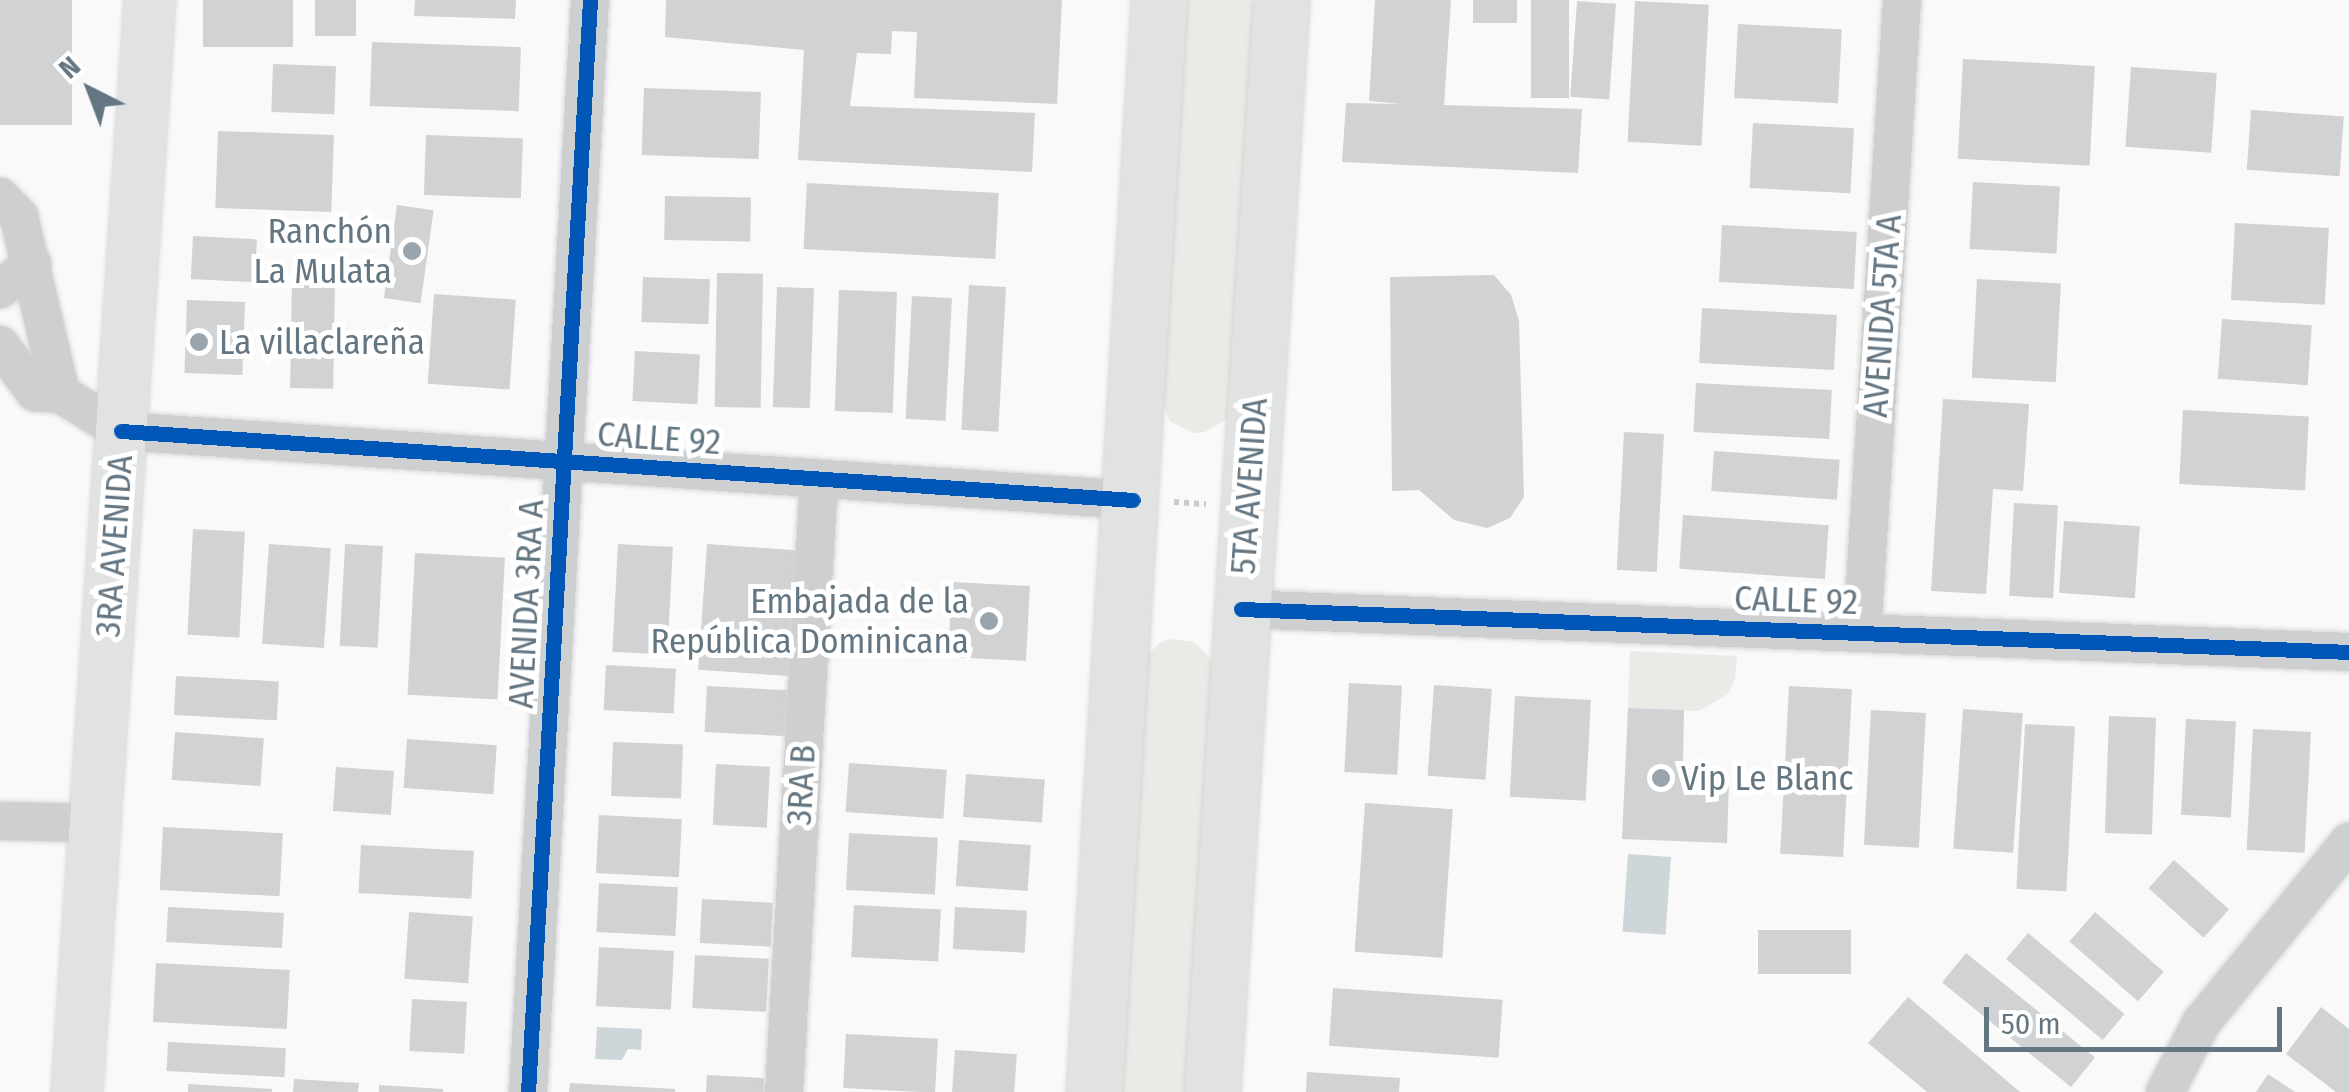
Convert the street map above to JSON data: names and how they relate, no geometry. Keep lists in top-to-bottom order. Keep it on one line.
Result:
{"streets":{"highway":["5TA AVENIDA"],"main road":["3RA AVENIDA"],"street":["AVENIDA 5TA A","CALLE 92","AVENIDA 3RA A","3RA B"]},"crossings":[["AVENIDA 5TA A","CALLE 92"],["CALLE 92","5TA AVENIDA"],["CALLE 92","3RA AVENIDA"],["CALLE 92","AVENIDA 3RA A"],["CALLE 92","3RA B"]],"places":["Ranchón La Mulata","La villaclareña","Embajada de la República Dominicana","Vip Le Blanc"],"scale_bar":"50 m","north":"top left"}
